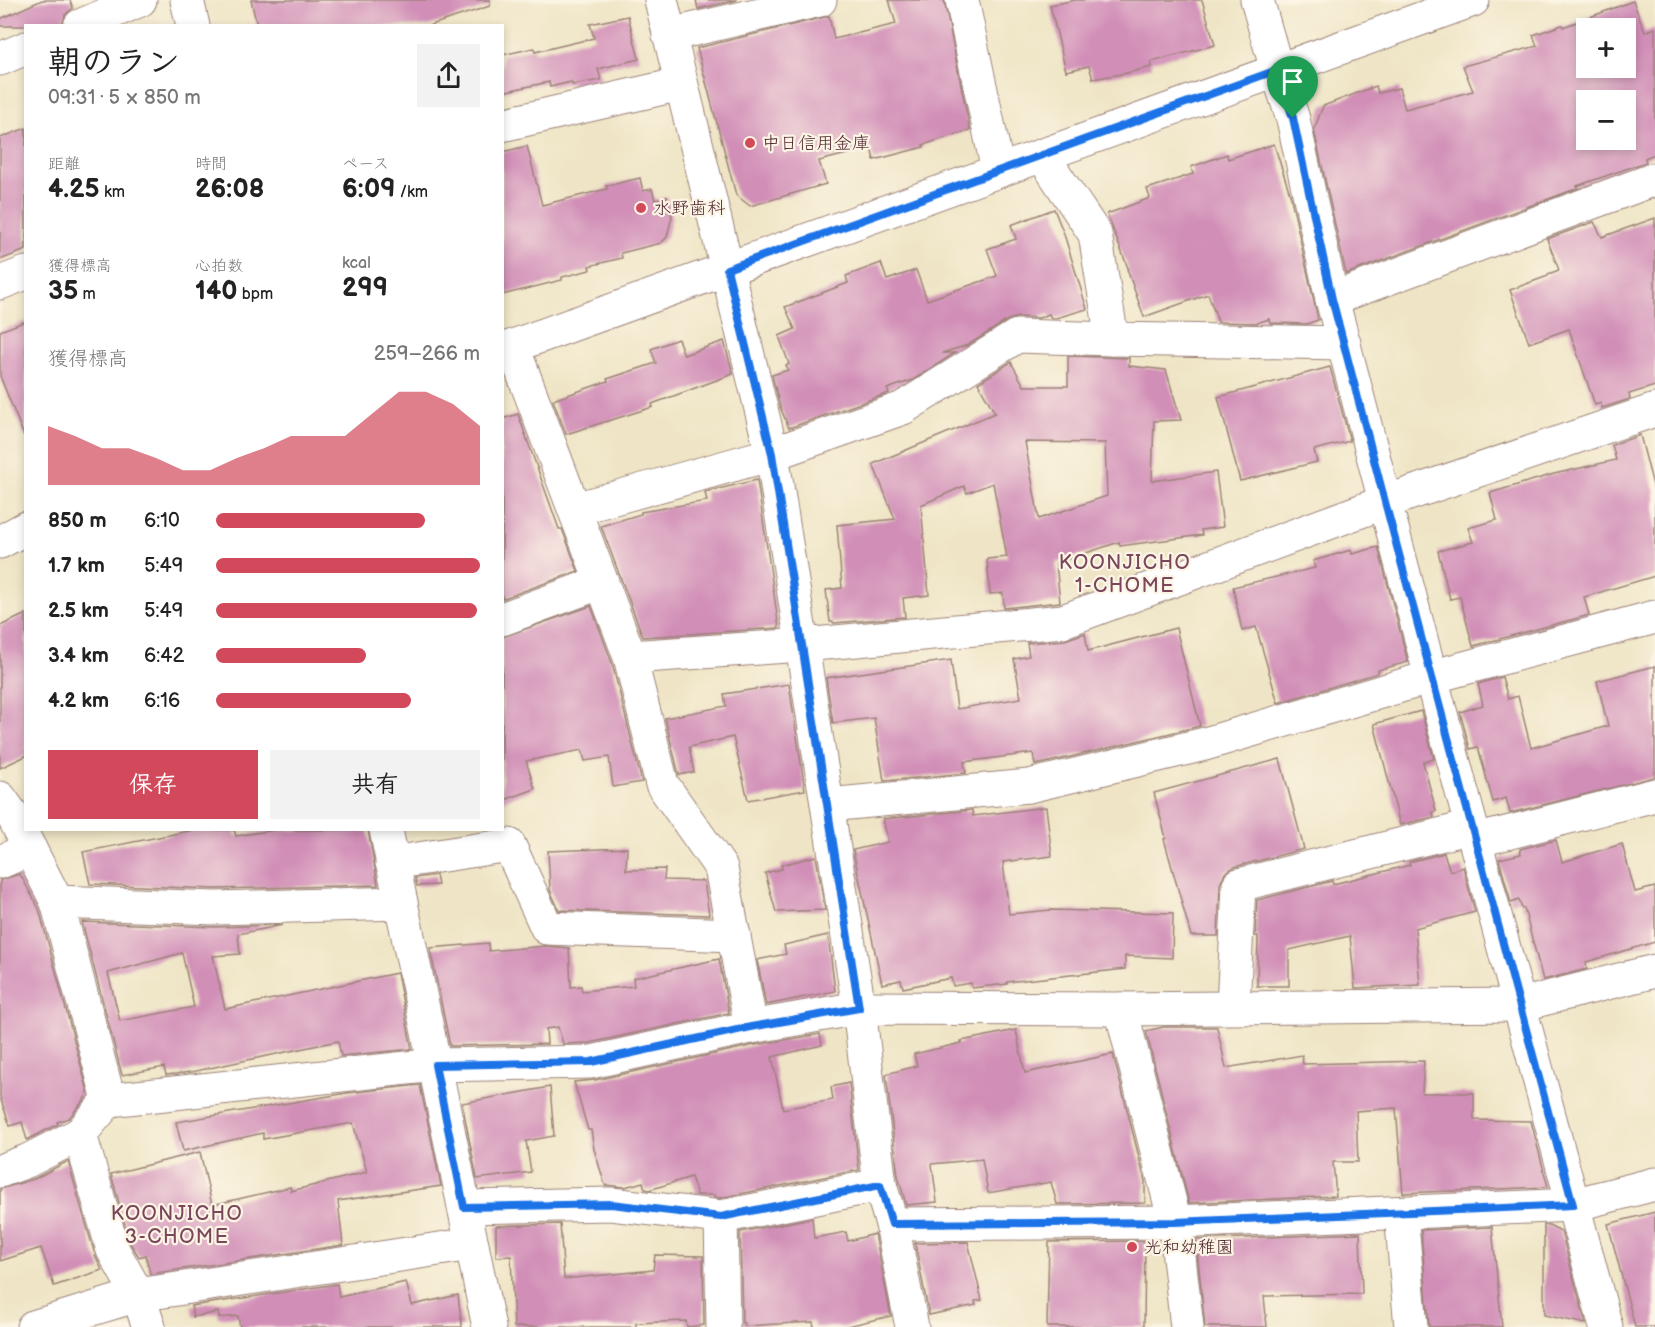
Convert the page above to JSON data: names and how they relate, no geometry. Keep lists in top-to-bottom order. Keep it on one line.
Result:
{"districts":["KOONJICHO 1-CHOME","KOONJICHO 3-CHOME"],"places":["中日信用金庫","水野歯科","光和幼稚園"],"page":{"map_buttons":["+","−"],"heading":["朝のラン","09:31 · 5 × 850 m"],"stats":[["距離","4.25 km"],["時間","26:08"],["ペース","6:09 /km"],["獲得標高","35 m"],["心拍数","140 bpm"],["kcal","299"]],"chart":["獲得標高","259–266 m"],"list":[{"name":"850 m","note":"6:10"},{"name":"1.7 km","note":"5:49"},{"name":"2.5 km","note":"5:49"},{"name":"3.4 km","note":"6:42"},{"name":"4.2 km","note":"6:16"}],"buttons":["保存","共有"]}}
